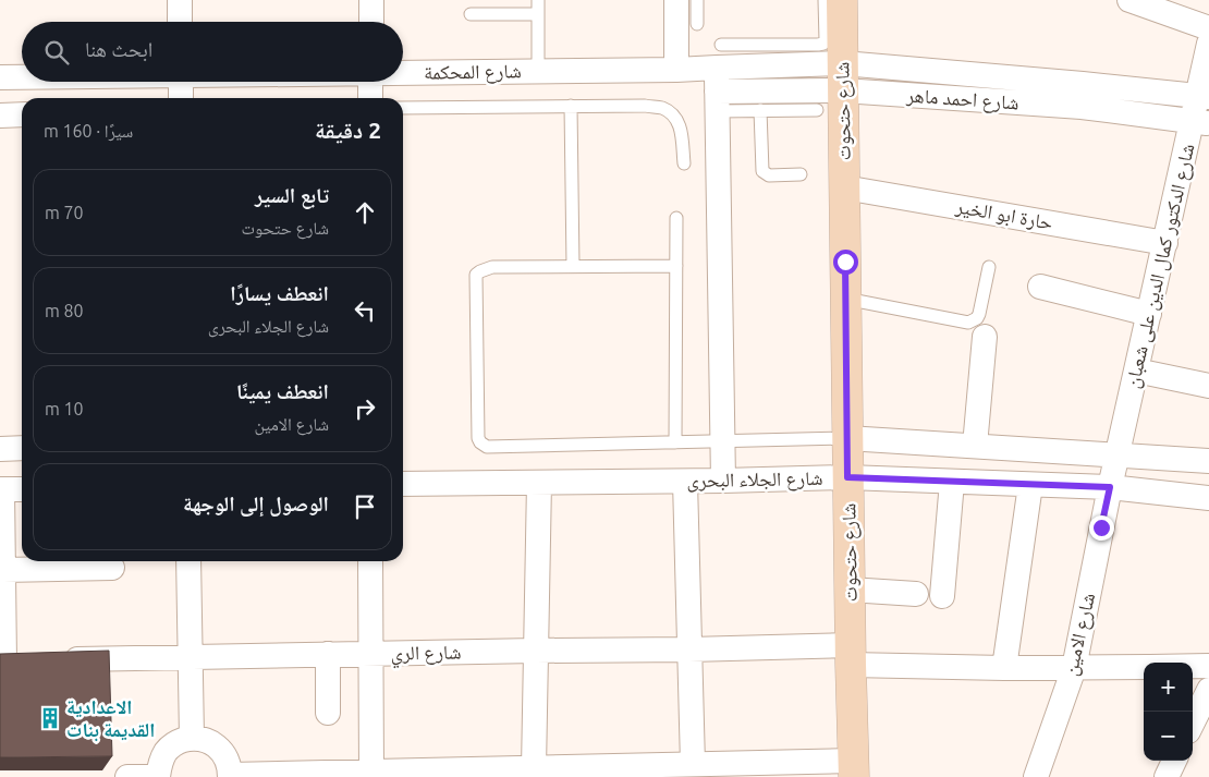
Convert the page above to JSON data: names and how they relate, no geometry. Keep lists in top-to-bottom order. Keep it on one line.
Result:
{"streets":{"main road":["شارع حتحوت"],"street":["شارع المحكمة","شارع احمد ماهر","حارة ابو الخير","شارع الدكتور كمال الدين على شعبان","شارع الجلاء البحرى","شارع الامين","شارع الري"]},"crossings":[["شارع المحكمة","شارع احمد ماهر"],["شارع احمد ماهر","شارع حتحوت"],["شارع احمد ماهر","شارع الدكتور كمال الدين على شعبان"],["شارع حتحوت","حارة ابو الخير"],["شارع حتحوت","شارع الجلاء البحرى"],["شارع حتحوت","شارع الري"],["حارة ابو الخير","شارع الدكتور كمال الدين على شعبان"],["شارع الدكتور كمال الدين على شعبان","شارع الجلاء البحرى"],["شارع الدكتور كمال الدين على شعبان","شارع الامين"],["شارع الجلاء البحرى","شارع الامين"],["شارع الامين","شارع الري"]],"places":{"building":["الاعدادية القديمة بنات"]},"page":{"search":"ابحث هنا","heading":["2 دقيقة","سيرًا · 160 m"],"list":[["تابع السير","شارع حتحوت","70 m"],["انعطف يسارًا","شارع الجلاء البحرى","80 m"],["انعطف يمينًا","شارع الامين","10 m"],"الوصول إلى الوجهة"],"map_buttons":["+","−"]}}
